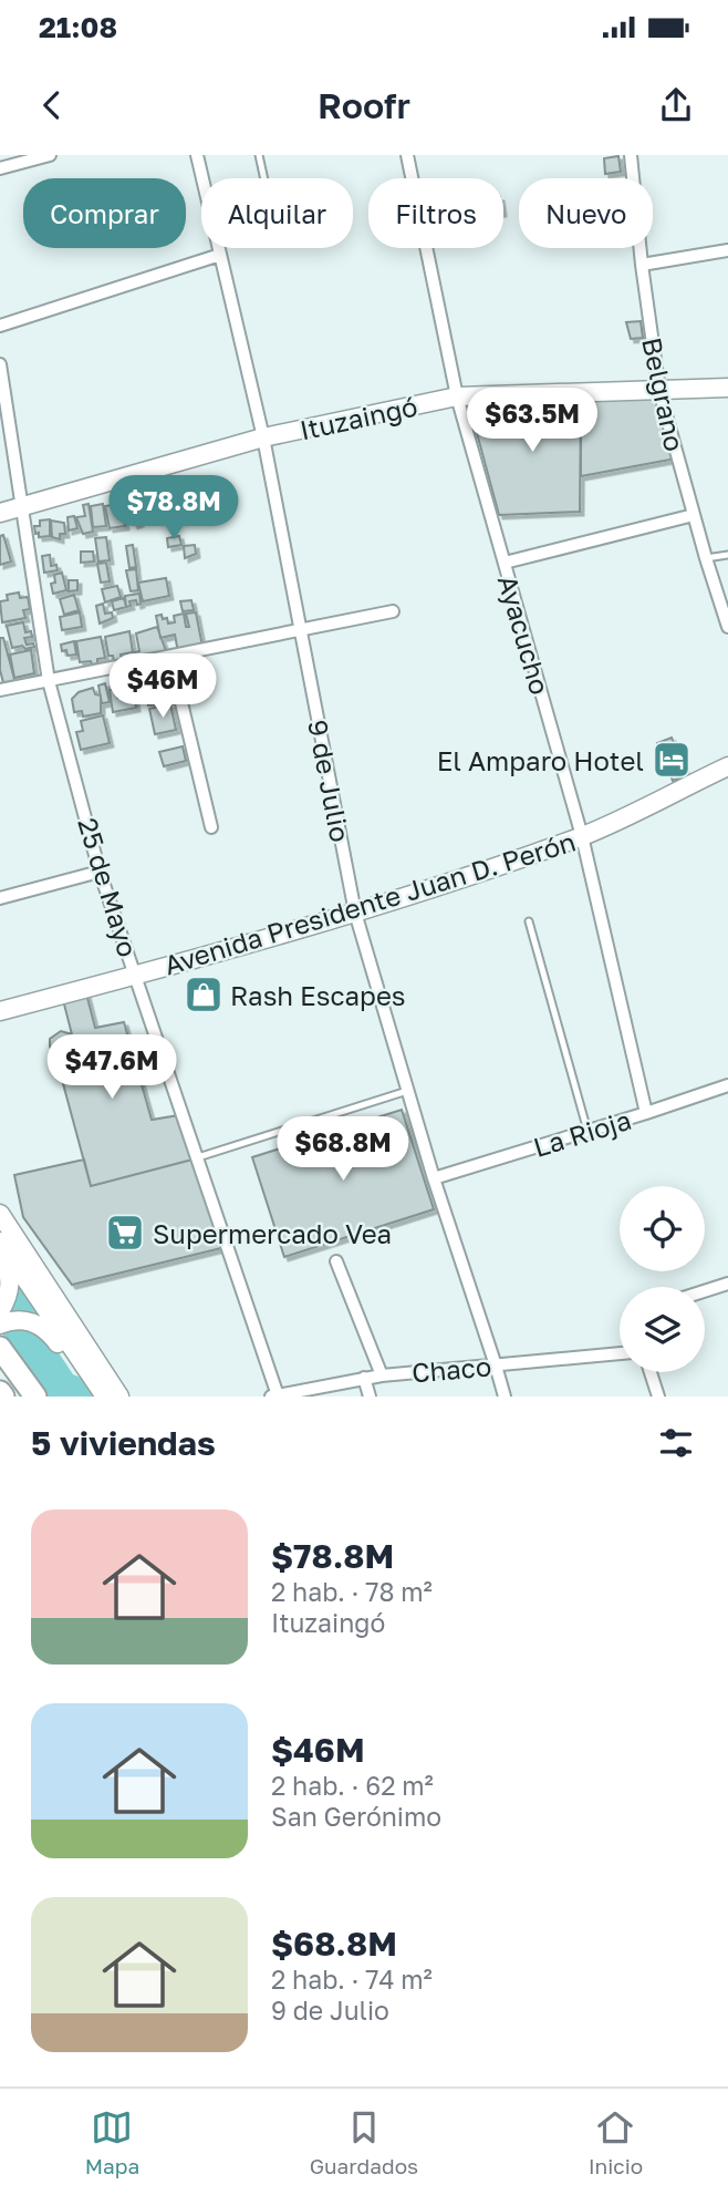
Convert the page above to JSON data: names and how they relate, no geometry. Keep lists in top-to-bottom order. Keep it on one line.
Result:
{"streets":{"street":["Belgrano","Ituzaingó","Ayacucho","9 de Julio","25 de Mayo","Avenida Presidente Juan D. Perón","La Rioja","Chaco"]},"crossings":[["Belgrano","Ituzaingó"],["Ituzaingó","Ayacucho"],["Ituzaingó","9 de Julio"],["Ituzaingó","25 de Mayo"],["Ayacucho","Avenida Presidente Juan D. Perón"],["Ayacucho","La Rioja"],["9 de Julio","Avenida Presidente Juan D. Perón"],["9 de Julio","La Rioja"],["9 de Julio","Chaco"],["25 de Mayo","Avenida Presidente Juan D. Perón"],["25 de Mayo","Chaco"]],"places":{"hotel":["El Amparo Hotel"],"shop":["Rash Escapes"],"supermarket":["Supermercado Vea"]},"page":{"status":"21:08","header":"Roofr","chip":["Comprar","Alquilar","Filtros","Nuevo"],"price":["$63.5M","$78.8M","$46M","$47.6M","$68.8M"],"heading":"5 viviendas","list":[{"name":"$78.8M","note":"2 hab. · 78 m² · Ituzaingó"},{"name":"$46M","note":"2 hab. · 62 m² · San Gerónimo"},{"name":"$68.8M","note":"2 hab. · 74 m² · 9 de Julio"}],"tabs":["Mapa","Guardados","Inicio"]}}
